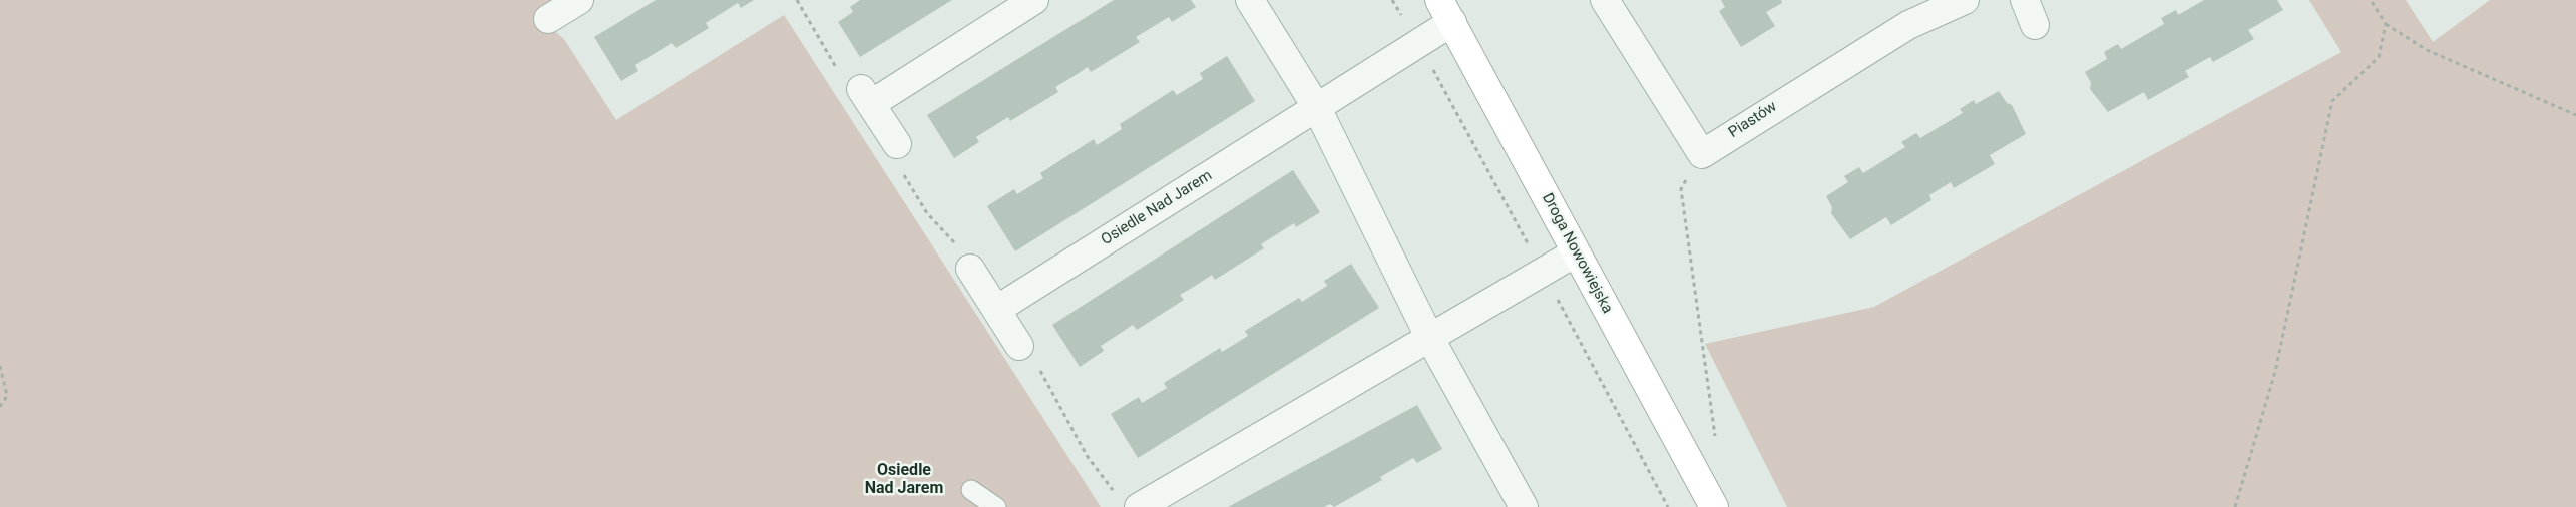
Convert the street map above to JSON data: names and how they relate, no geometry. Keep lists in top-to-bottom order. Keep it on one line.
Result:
{"streets":{"street":["Piastów","Osiedle Nad Jarem","Droga Nowowiejska"]},"crossings":[["Osiedle Nad Jarem","Droga Nowowiejska"]],"districts":["Osiedle Nad Jarem"]}
